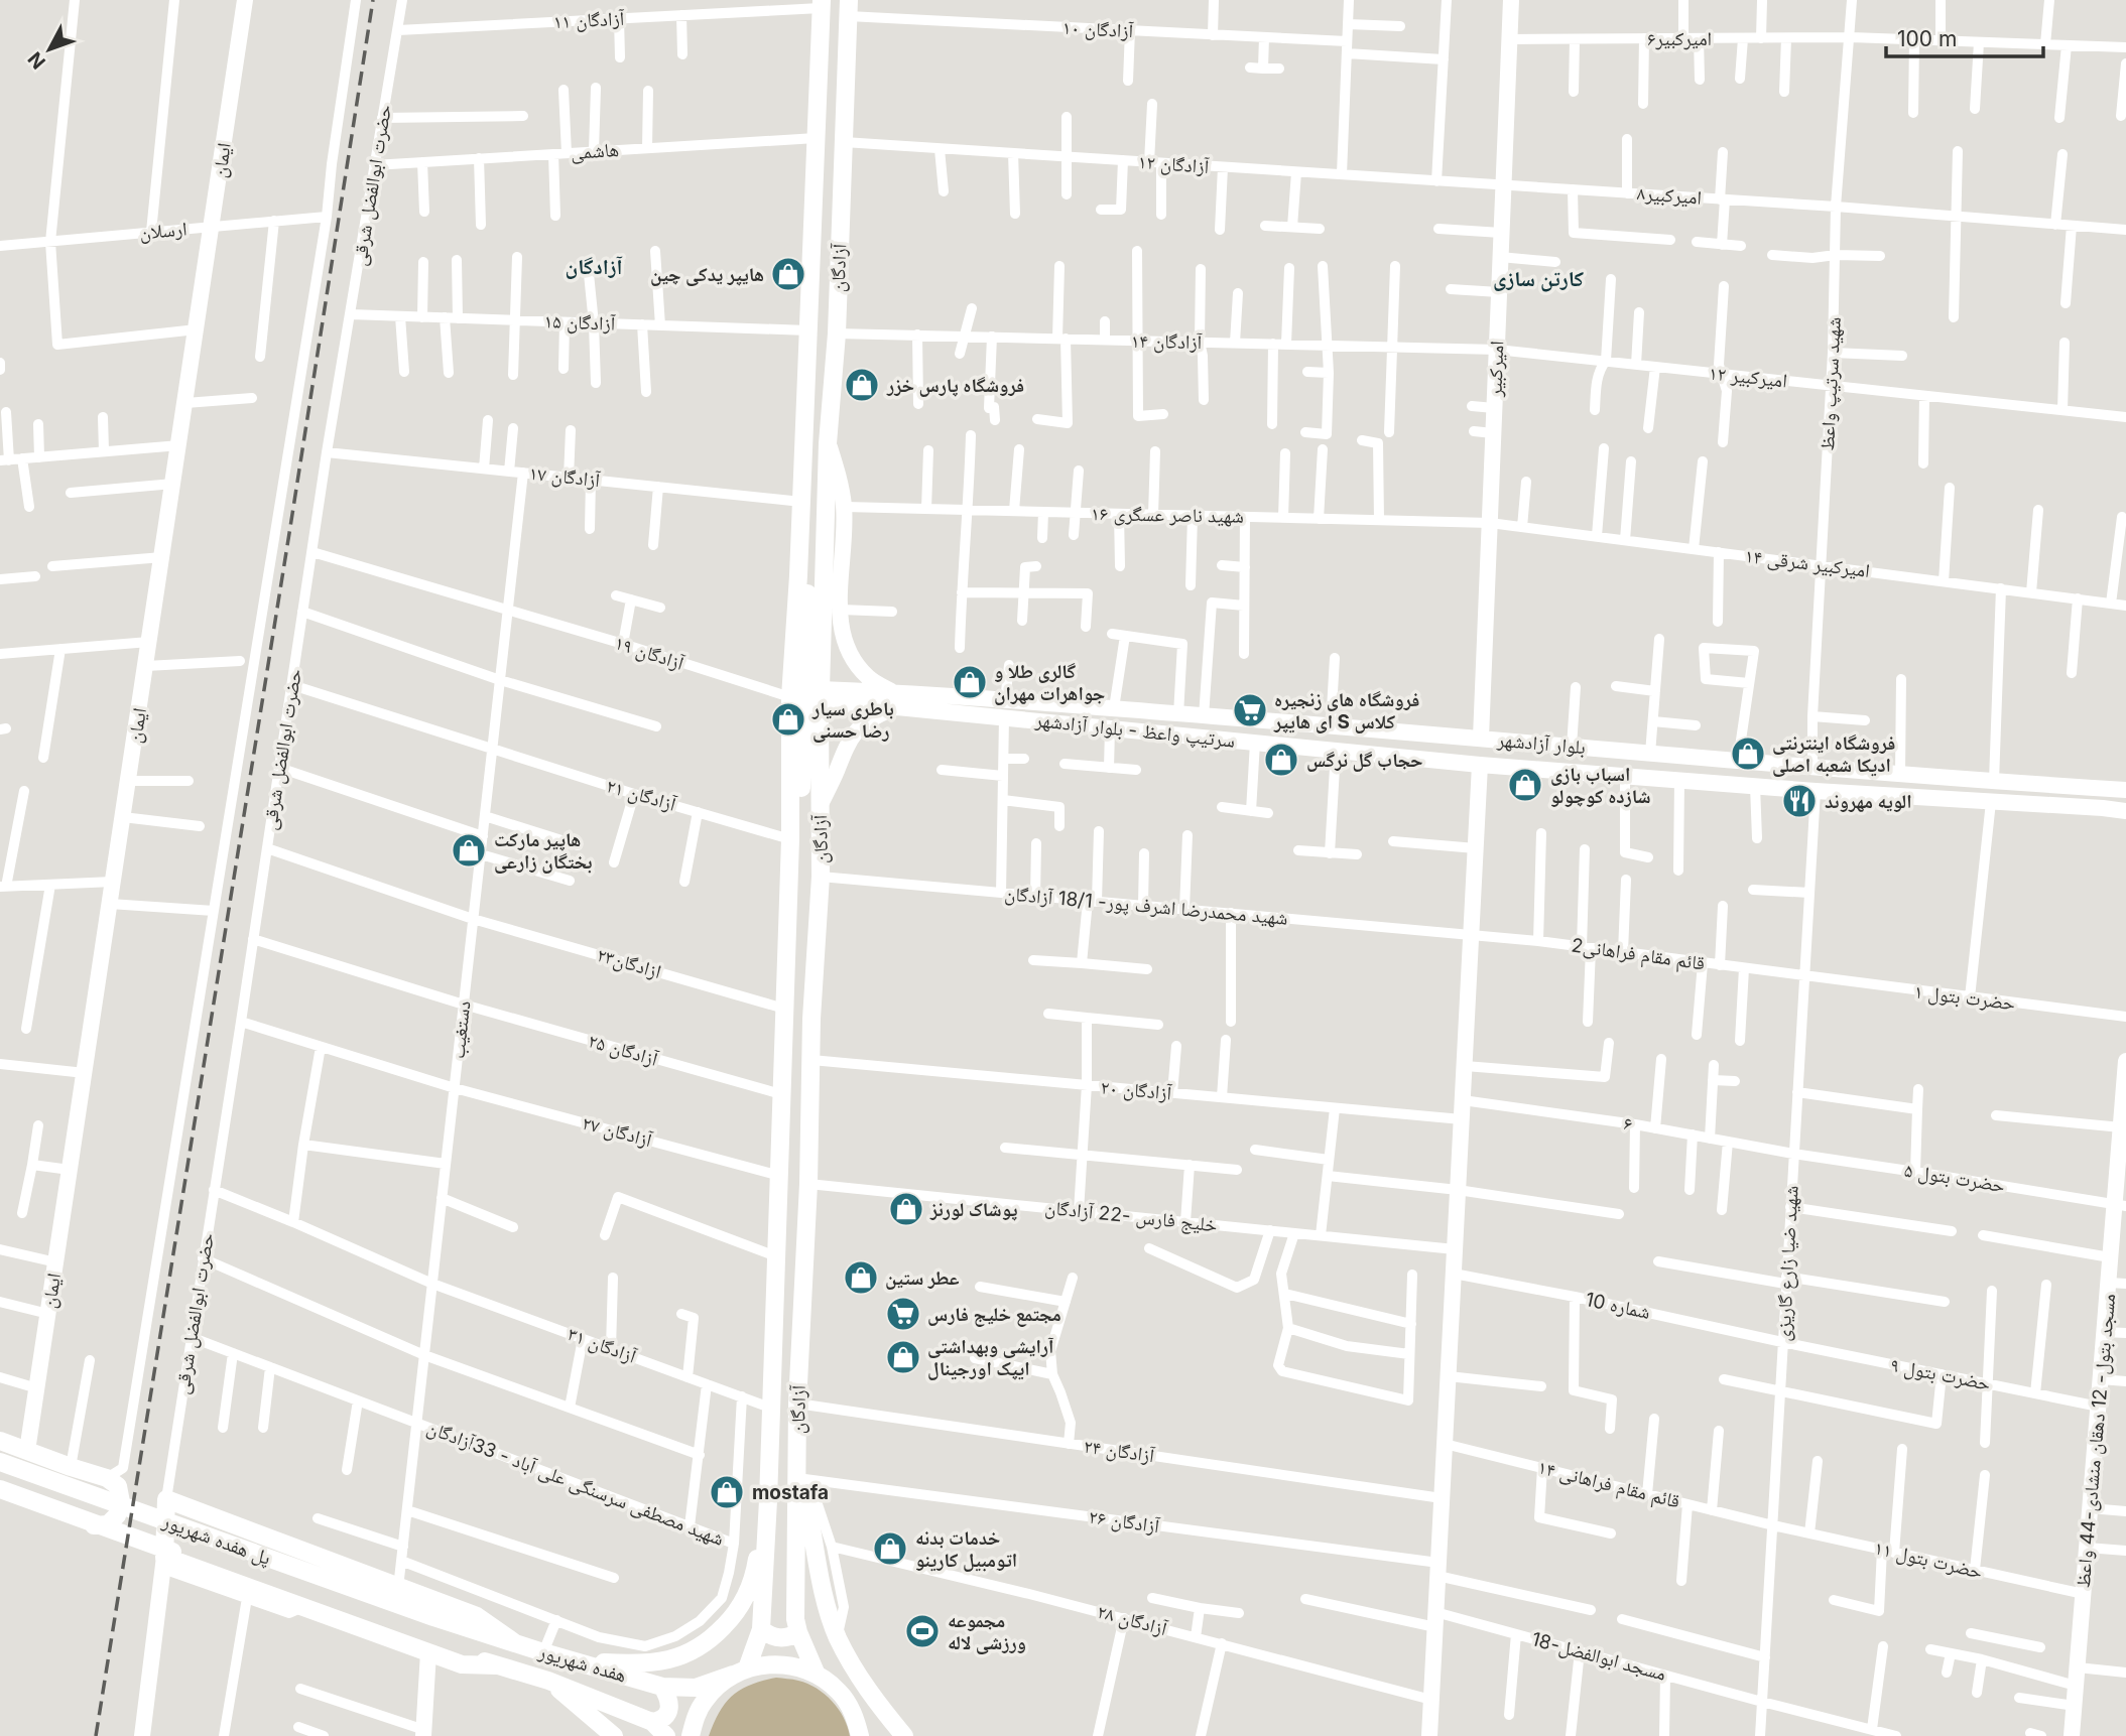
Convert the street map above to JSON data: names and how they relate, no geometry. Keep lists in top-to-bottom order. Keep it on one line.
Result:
{"streets":{"main road":["آزادگان","پل هفده شهریور","هفده شهریور"],"street":["۱۱ آزادگان","۱۰ آزادگان","امیرکبیر۶","هاشمی","ایمان","۱۲ آزادگان","حضرت ابوالفضل شرقی","امیرکبیر۸","ارسلان","۱۵ آزادگان","۱۴ آزادگان","امیرکبیر","امیرکبیر ۱۲","شهید سرتیپ واعظ","۱۷ آزادگان","۱۶ شهید ناصر عسگری","۱۴ امیرکبیر شرقی","۱۹ آزادگان","سرتیپ واعظ - بلوار آزادشهر","بلوار آزادشهر","۲۱ آزادگان","شهید محمدرضا اشرف پور- 18/1 آزادگان","2قائم مقام فراهانی","۲۳ازادگان","حضرت بتول ۱","دستغیب","۲۵ آزادگان","۲۰ آزادگان","۶","۲۷ آزادگان","حضرت بتول ۵","خلیج فارس -22 آزادگان","شهید ضیا زارع گاریزی","شماره 10","۳۱ آزادگان","حضرت بتول ۹","مسجد بتول- 12 دهقان منشادی-44 واعظ","۲۴ آزادگان","شهید مصطفی سرسنگی علی آباد - 33آزادگان","۱۴ قائم مقام فراهانی","۲۶ آزادگان","حضرت بتول ۱۱","۲۸ آزادگان","مسجد ابوالفضل-18"]},"crossings":[["۱۱ آزادگان","حضرت ابوالفضل شرقی"],["۱۱ آزادگان","آزادگان"],["۱۰ آزادگان","آزادگان"],["امیرکبیر۶","امیرکبیر"],["امیرکبیر۶","شهید سرتیپ واعظ"],["هاشمی","حضرت ابوالفضل شرقی"],["هاشمی","آزادگان"],["ایمان","ارسلان"],["۱۲ آزادگان","امیرکبیر۸"],["۱۲ آزادگان","آزادگان"],["۱۲ آزادگان","امیرکبیر"],["حضرت ابوالفضل شرقی","۱۵ آزادگان"],["حضرت ابوالفضل شرقی","۱۷ آزادگان"],["حضرت ابوالفضل شرقی","۱۹ آزادگان"],["حضرت ابوالفضل شرقی","۲۱ آزادگان"],["حضرت ابوالفضل شرقی","۲۳ازادگان"],["حضرت ابوالفضل شرقی","۲۵ آزادگان"],["حضرت ابوالفضل شرقی","۲۷ آزادگان"],["حضرت ابوالفضل شرقی","۳۱ آزادگان"],["حضرت ابوالفضل شرقی","شهید مصطفی سرسنگی علی آباد - 33آزادگان"],["امیرکبیر۸","امیرکبیر"],["امیرکبیر۸","شهید سرتیپ واعظ"],["آزادگان","۱۵ آزادگان"],["آزادگان","۱۴ آزادگان"],["آزادگان","۱۷ آزادگان"],["آزادگان","۱۹ آزادگان"],["آزادگان","سرتیپ واعظ - بلوار آزادشهر"],["آزادگان","۲۱ آزادگان"],["آزادگان","شهید محمدرضا اشرف پور- 18/1 آزادگان"],["آزادگان","۲۳ازادگان"],["آزادگان","۲۵ آزادگان"],["آزادگان","۲۰ آزادگان"],["آزادگان","۲۷ آزادگان"],["آزادگان","خلیج فارس -22 آزادگان"],["آزادگان","۳۱ آزادگان"],["آزادگان","۲۴ آزادگان"],["آزادگان","۲۶ آزادگان"],["آزادگان","هفده شهریور"],["۱۴ آزادگان","امیرکبیر"],["۱۴ آزادگان","امیرکبیر ۱۲"],["امیرکبیر","امیرکبیر ۱۲"],["امیرکبیر","۱۶ شهید ناصر عسگری"],["امیرکبیر","۱۴ امیرکبیر شرقی"],["امیرکبیر","سرتیپ واعظ - بلوار آزادشهر"],["امیرکبیر","بلوار آزادشهر"],["امیرکبیر ۱۲","شهید سرتیپ واعظ"],["شهید سرتیپ واعظ","۱۴ امیرکبیر شرقی"],["شهید سرتیپ واعظ","بلوار آزادشهر"],["۱۷ آزادگان","دستغیب"],["۱۶ شهید ناصر عسگری","۱۴ امیرکبیر شرقی"],["۱۹ آزادگان","سرتیپ واعظ - بلوار آزادشهر"],["۱۹ آزادگان","دستغیب"],["سرتیپ واعظ - بلوار آزادشهر","بلوار آزادشهر"],["سرتیپ واعظ - بلوار آزادشهر","شهید ضیا زارع گاریزی"],["۲۱ آزادگان","دستغیب"],["شهید محمدرضا اشرف پور- 18/1 آزادگان","2قائم مقام فراهانی"],["2قائم مقام فراهانی","حضرت بتول ۱"],["2قائم مقام فراهانی","شهید ضیا زارع گاریزی"],["۲۳ازادگان","دستغیب"],["حضرت بتول ۱","شهید ضیا زارع گاریزی"],["دستغیب","۲۵ آزادگان"],["دستغیب","۲۷ آزادگان"],["دستغیب","۳۱ آزادگان"],["دستغیب","شهید مصطفی سرسنگی علی آباد - 33آزادگان"],["۶","حضرت بتول ۵"],["۶","شهید ضیا زارع گاریزی"],["حضرت بتول ۵","شهید ضیا زارع گاریزی"],["حضرت بتول ۵","مسجد بتول- 12 دهقان منشادی-44 واعظ"],["شهید ضیا زارع گاریزی","شماره 10"],["شهید ضیا زارع گاریزی","حضرت بتول ۹"],["شهید ضیا زارع گاریزی","۱۴ قائم مقام فراهانی"],["شهید ضیا زارع گاریزی","حضرت بتول ۱۱"],["شهید ضیا زارع گاریزی","مسجد ابوالفضل-18"],["شماره 10","حضرت بتول ۹"],["حضرت بتول ۹","مسجد بتول- 12 دهقان منشادی-44 واعظ"],["مسجد بتول- 12 دهقان منشادی-44 واعظ","حضرت بتول ۱۱"],["۱۴ قائم مقام فراهانی","حضرت بتول ۱۱"],["پل هفده شهریور","هفده شهریور"]],"districts":["آزادگان","کارتن سازی"],"places":{"shop":["هایپر یدکی چین","فروشگاه پارس خزر","گالری طلا و جواهرات مهران","باطری سیار رضا حسنی","فروشگاه اینترنتی ادیکا شعبه اصلی","حجاب گل نرگس","اسباب بازی شازده کوچولو","هاپیر مارکت بختگان زارعی","پوشاک لورنز","عطر ستین","آرایشی وبهداشتی ایپک اورجینال","mostafa","خدمات بدنه اتومبیل کارینو"],"supermarket":["فروشگاه های زنجیره ای هایپر S کلاس","مجتمع خلیج فارس"],"restaurant":["الویه مهروند"],"sports":["مجموعه ورزشی لاله"]},"scale_bar":"100 m","north":"bottom left"}
